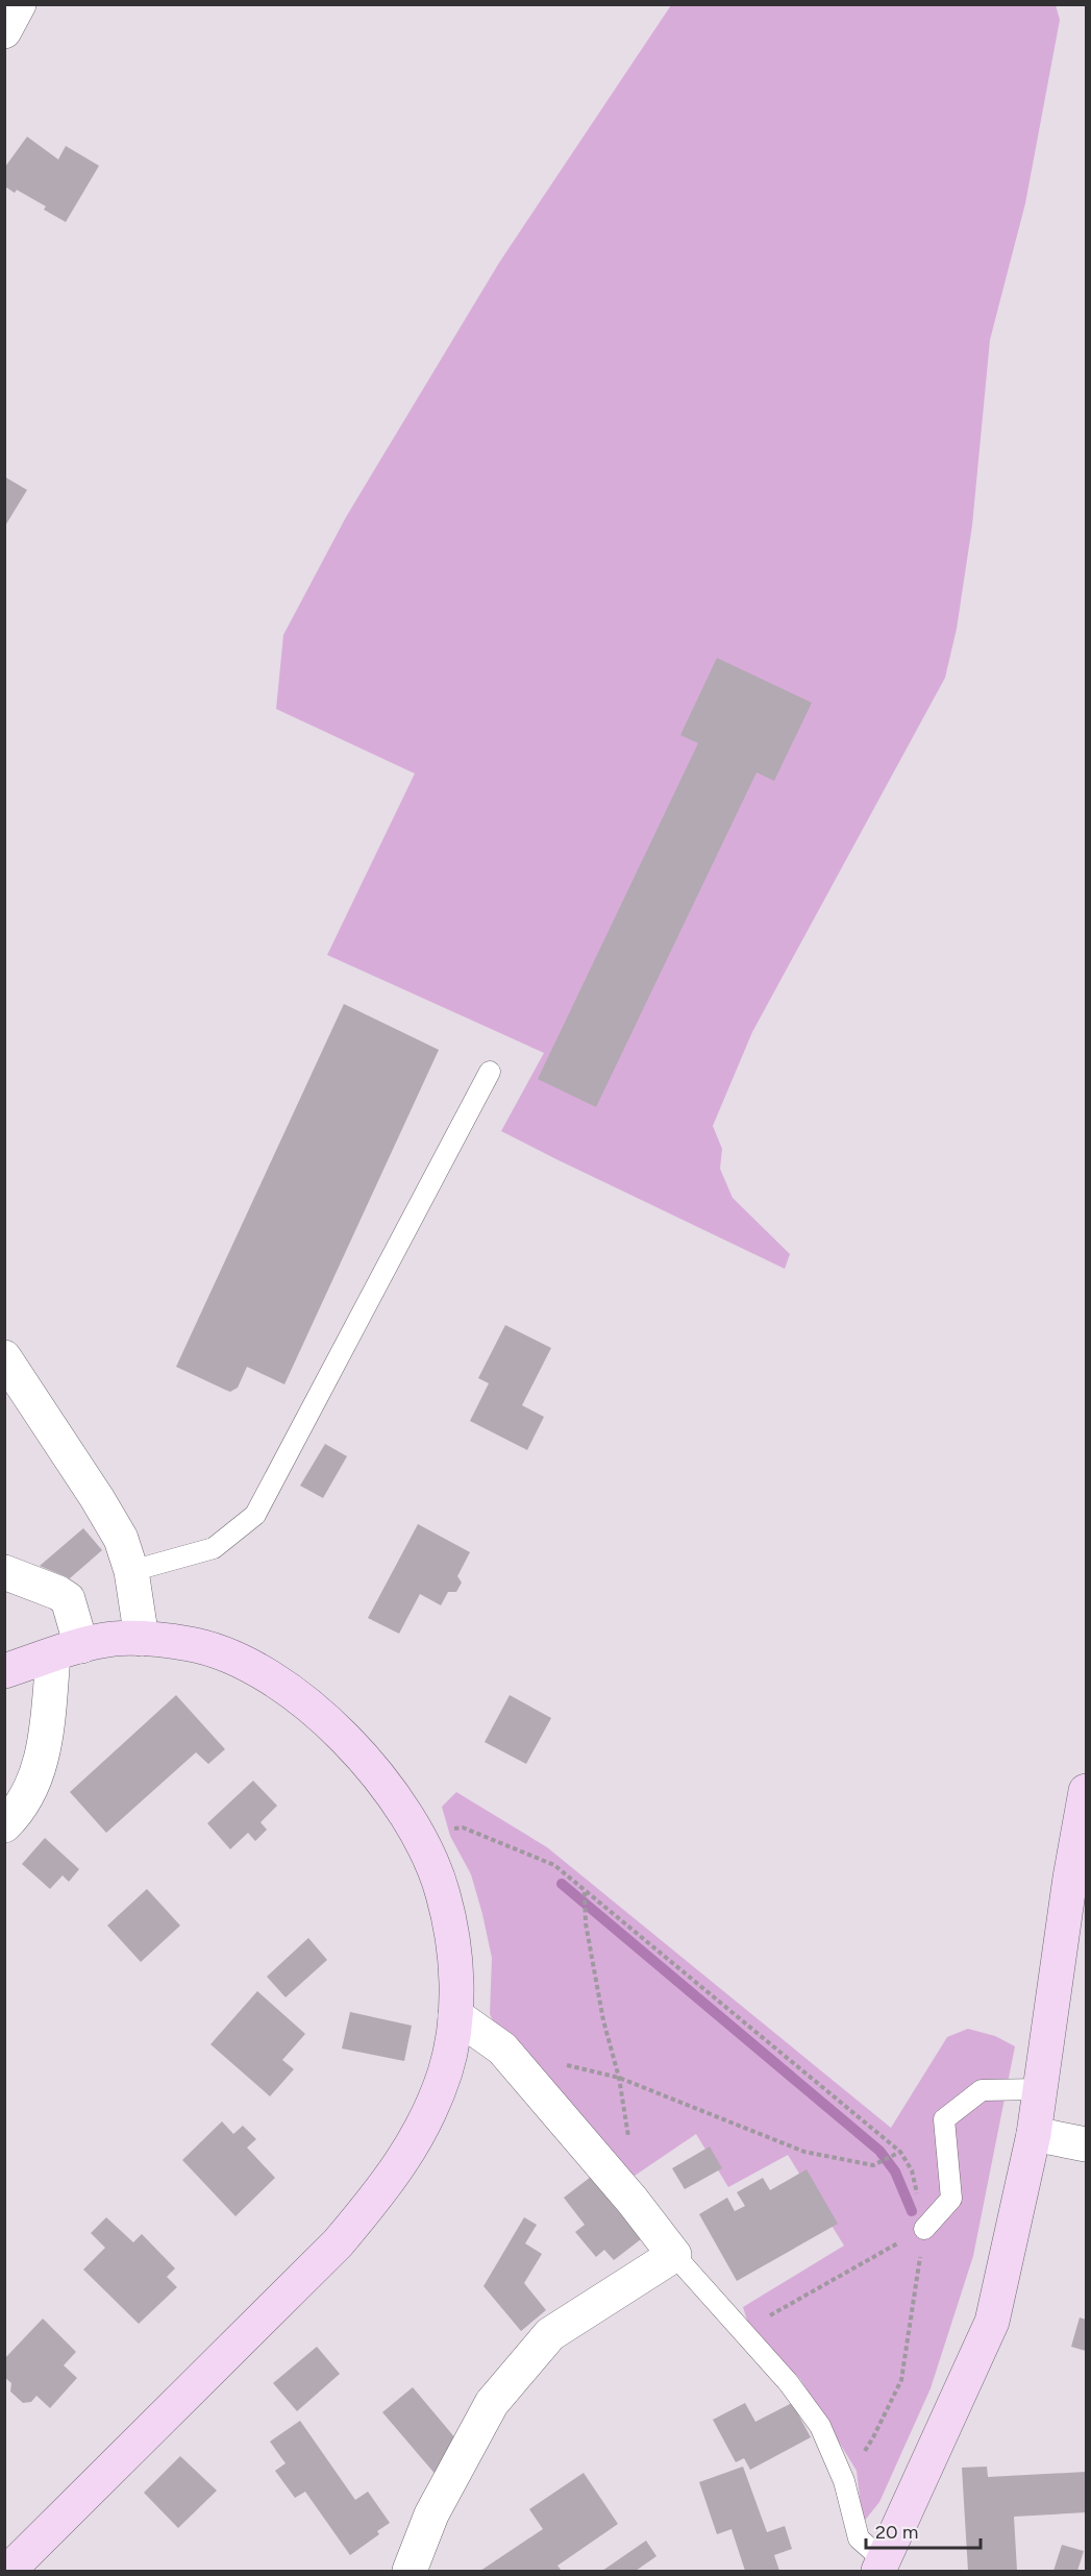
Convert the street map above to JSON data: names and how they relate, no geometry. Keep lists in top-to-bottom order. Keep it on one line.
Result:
{"scale_bar":"20 m"}
